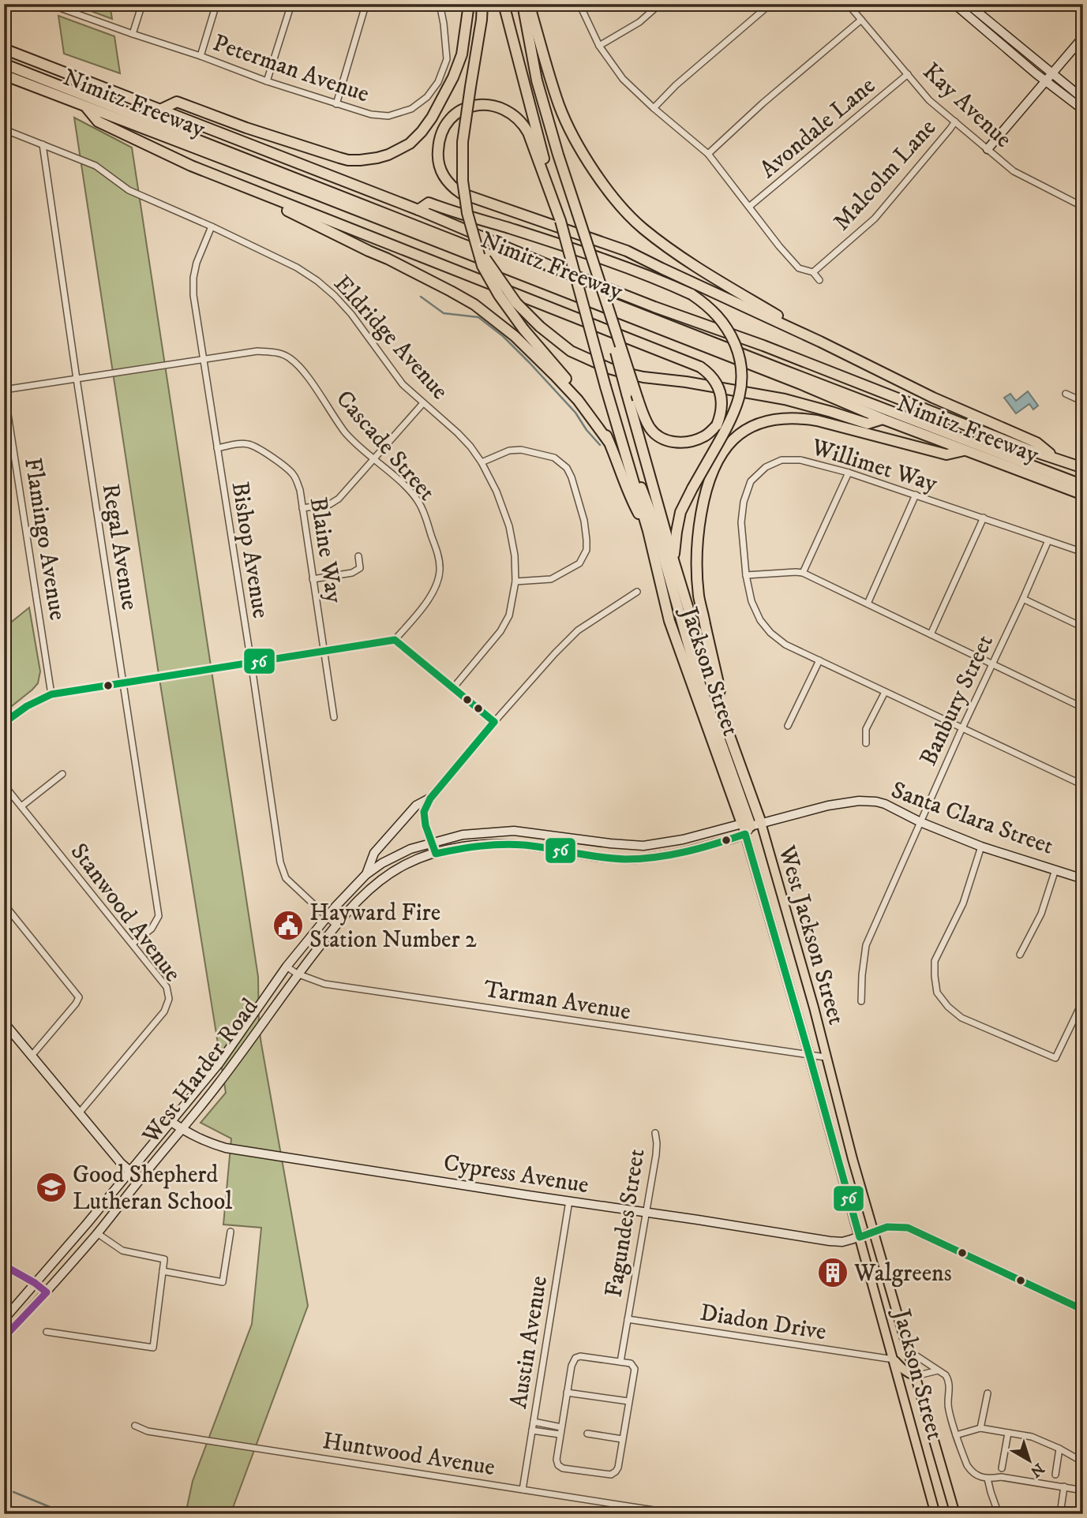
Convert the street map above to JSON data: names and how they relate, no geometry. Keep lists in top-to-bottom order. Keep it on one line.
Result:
{"streets":{"highway":["Nimitz Freeway","Jackson Street"],"main road":["Santa Clara Street","West Jackson Street","West Harder Road","Cypress Avenue"],"street":["Peterman Avenue","Kay Avenue","Avondale Lane","Malcolm Lane","Eldridge Avenue","Cascade Street","Willimet Way","Flamingo Avenue","Regal Avenue","Bishop Avenue","Blaine Way","Banbury Street","Stanwood Avenue","Tarman Avenue","Fagundes Street","Diadon Drive","Austin Avenue","Huntwood Avenue"]},"crossings":[["Kay Avenue","Avondale Lane"],["Kay Avenue","Malcolm Lane"],["Eldridge Avenue","Regal Avenue"],["Eldridge Avenue","Bishop Avenue"],["Cascade Street","Flamingo Avenue"],["Cascade Street","Regal Avenue"],["Cascade Street","Bishop Avenue"],["Willimet Way","Banbury Street"],["Regal Avenue","Stanwood Avenue"],["Bishop Avenue","Blaine Way"],["Bishop Avenue","Santa Clara Street"],["Bishop Avenue","West Harder Road"],["Jackson Street","Santa Clara Street"],["Jackson Street","West Jackson Street"],["Jackson Street","Tarman Avenue"],["Jackson Street","Cypress Avenue"],["Jackson Street","Diadon Drive"],["Banbury Street","Santa Clara Street"],["Santa Clara Street","West Jackson Street"],["Santa Clara Street","West Harder Road"],["West Jackson Street","Tarman Avenue"],["Tarman Avenue","West Harder Road"],["West Harder Road","Cypress Avenue"],["Cypress Avenue","Fagundes Street"],["Cypress Avenue","Austin Avenue"],["Fagundes Street","Diadon Drive"],["Austin Avenue","Huntwood Avenue"]],"places":{"public building":["Hayward Fire Station Number 2"],"school or university":["Good Shepherd Lutheran School"],"building":["Walgreens"]},"lines":["transit line 56"],"north":"bottom right"}
